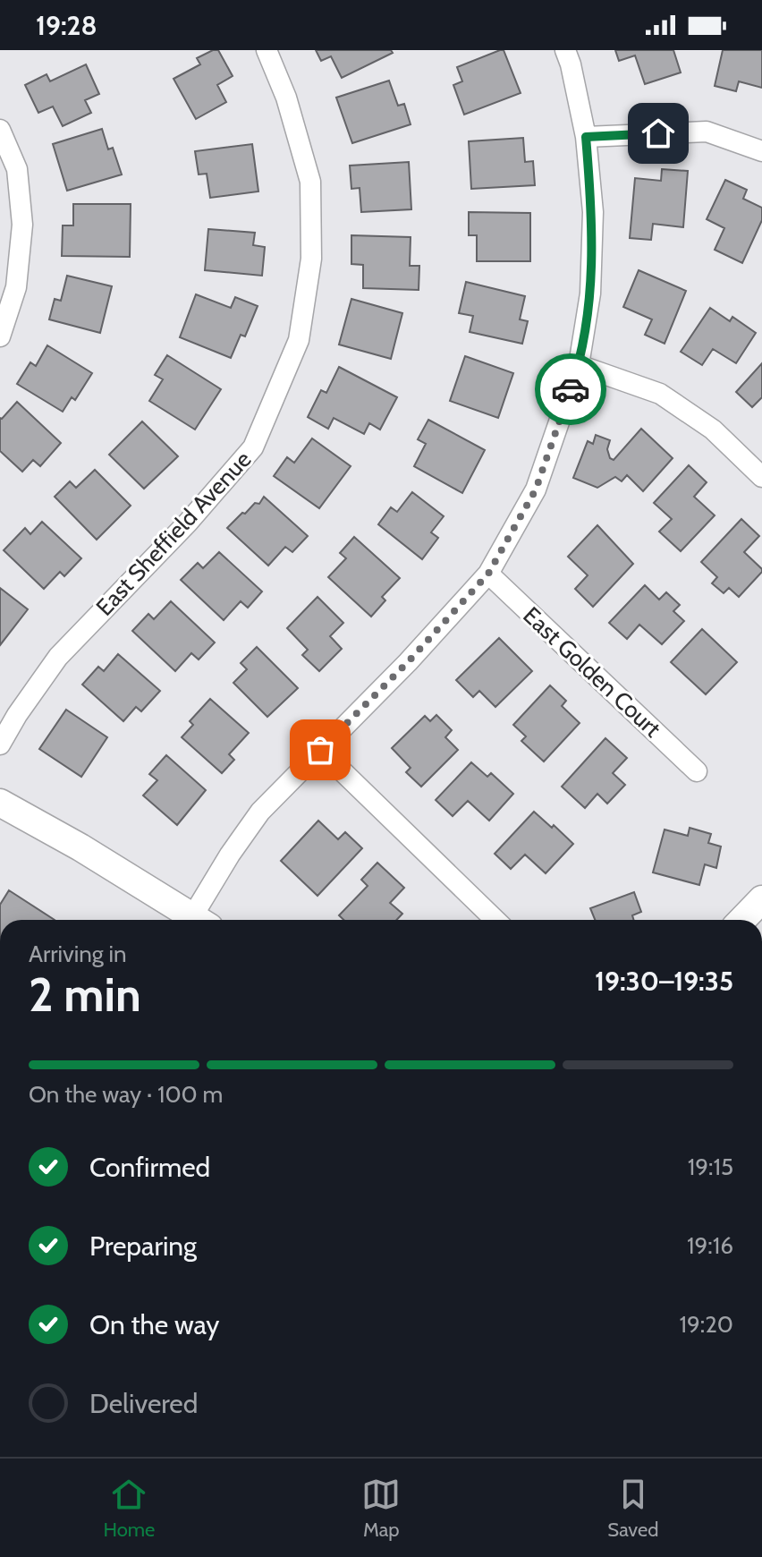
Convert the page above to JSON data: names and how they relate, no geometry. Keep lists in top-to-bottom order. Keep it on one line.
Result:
{"streets":{"street":["East Sheffield Avenue","East Golden Court"]},"page":{"status":"19:28","heading":["2 min","Arriving in","19:30–19:35"],"bar":"On the way · 100 m","list":[["Confirmed","19:15"],["Preparing","19:16"],["On the way","19:20"],"Delivered"],"tabs":["Home","Map","Saved"]}}
